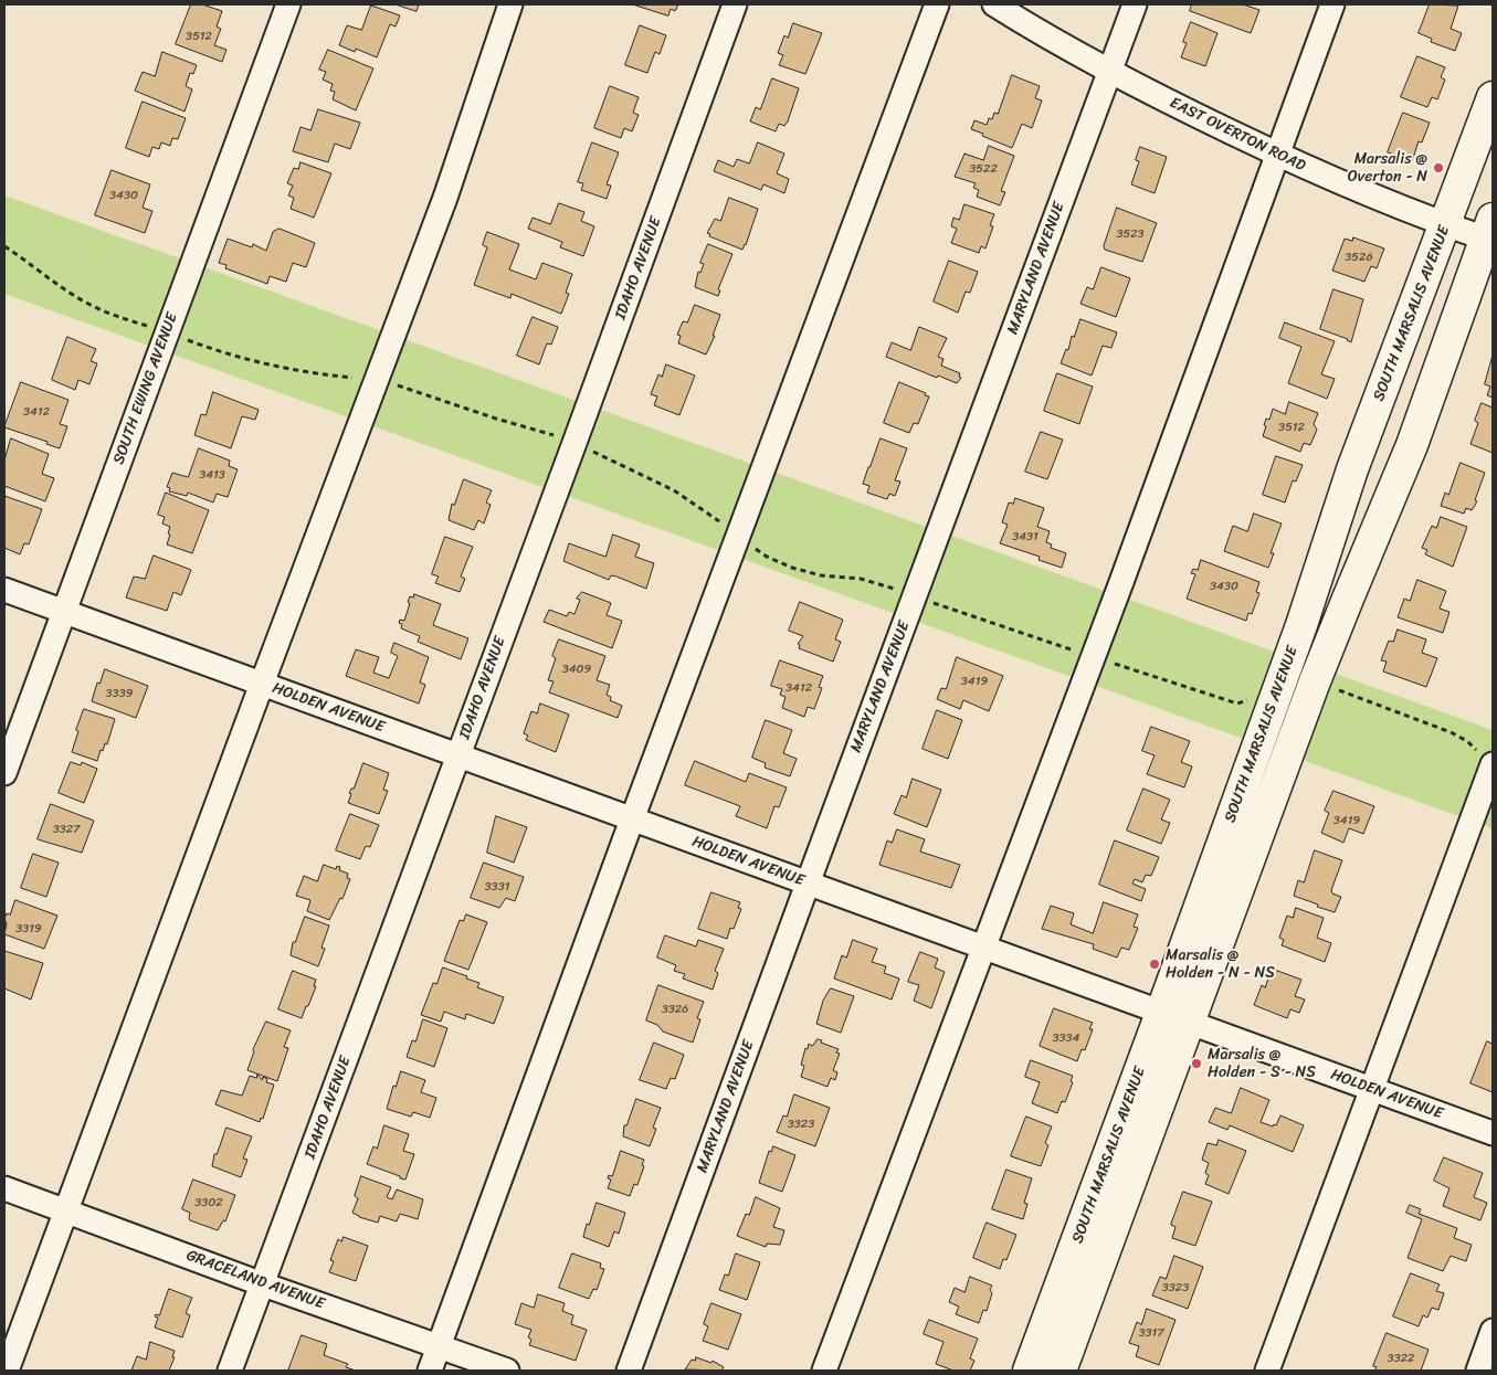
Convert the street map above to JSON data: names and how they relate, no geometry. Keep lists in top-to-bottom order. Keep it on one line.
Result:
{"streets":{"main road":["SOUTH MARSALIS AVENUE"],"street":["EAST OVERTON ROAD","IDAHO AVENUE","MARYLAND AVENUE","SOUTH EWING AVENUE","HOLDEN AVENUE","GRACELAND AVENUE"]},"crossings":[["EAST OVERTON ROAD","MARYLAND AVENUE"],["EAST OVERTON ROAD","SOUTH MARSALIS AVENUE"],["IDAHO AVENUE","HOLDEN AVENUE"],["IDAHO AVENUE","GRACELAND AVENUE"],["MARYLAND AVENUE","HOLDEN AVENUE"],["SOUTH MARSALIS AVENUE","HOLDEN AVENUE"],["SOUTH EWING AVENUE","HOLDEN AVENUE"]],"places":["Marsalis @ Overton - N","Marsalis @ Holden - N - NS","Marsalis @ Holden - S - NS"],"house_numbers":["3512","3522","3430","3523","3526","3412","3512","3413","3431","3430","3409","3419","3412","3339","3419","3327","3331","3319","3326","3334","3323","3302","3323","3317","3322"]}
